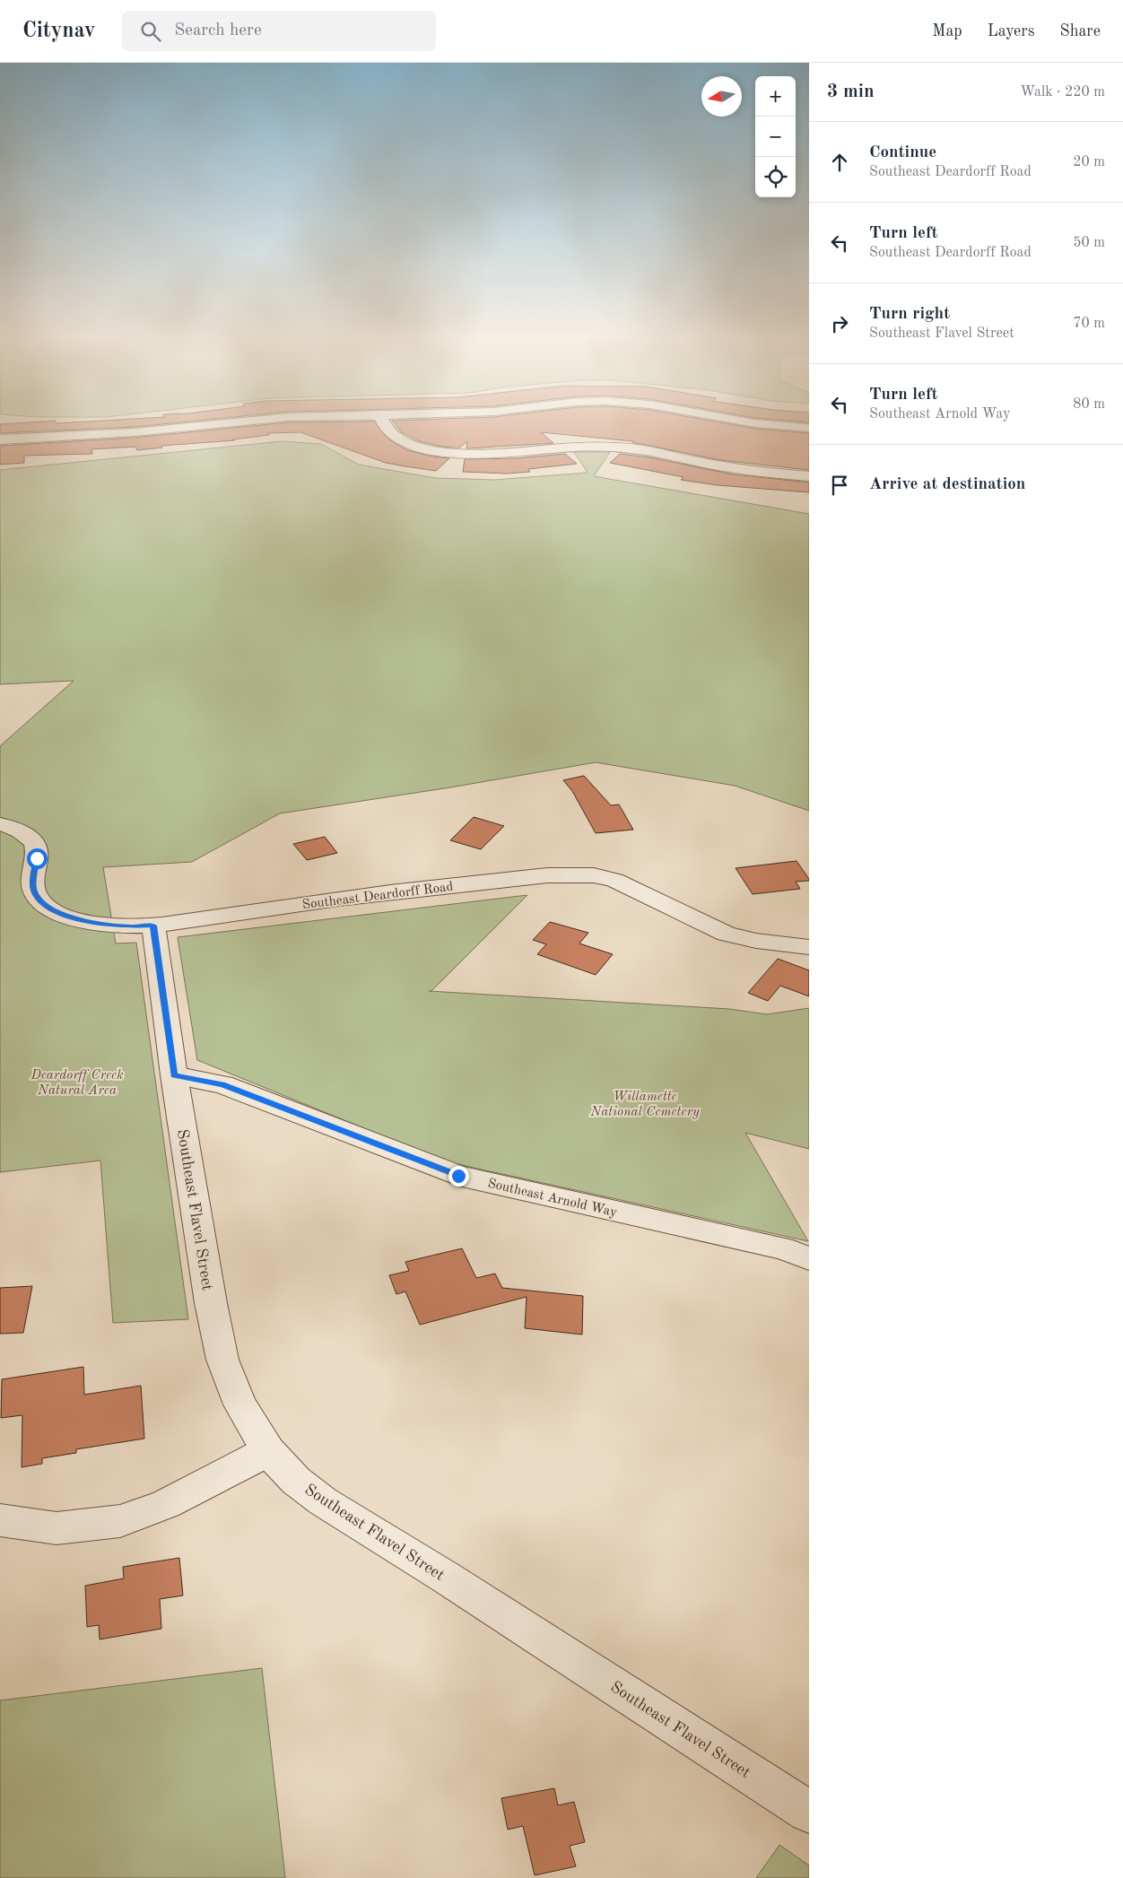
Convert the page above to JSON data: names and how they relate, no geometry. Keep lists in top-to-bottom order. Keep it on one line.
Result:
{"streets":{"street":["Southeast Deardorff Road","Southeast Arnold Way","Southeast Flavel Street"]},"crossings":[["Southeast Deardorff Road","Southeast Flavel Street"],["Southeast Arnold Way","Southeast Flavel Street"]],"parks":["Deardorff Creek Natural Area","Willamette National Cemetery"],"north":"left","page":{"header":"Citynav","search":"Search here","nav":["Map","Layers","Share"],"heading":["3 min","Walk · 220 m"],"map_buttons":["+","−"],"list":[["Continue","Southeast Deardorff Road","20 m"],["Turn left","Southeast Deardorff Road","50 m"],["Turn right","Southeast Flavel Street","70 m"],["Turn left","Southeast Arnold Way","80 m"],"Arrive at destination"]}}
